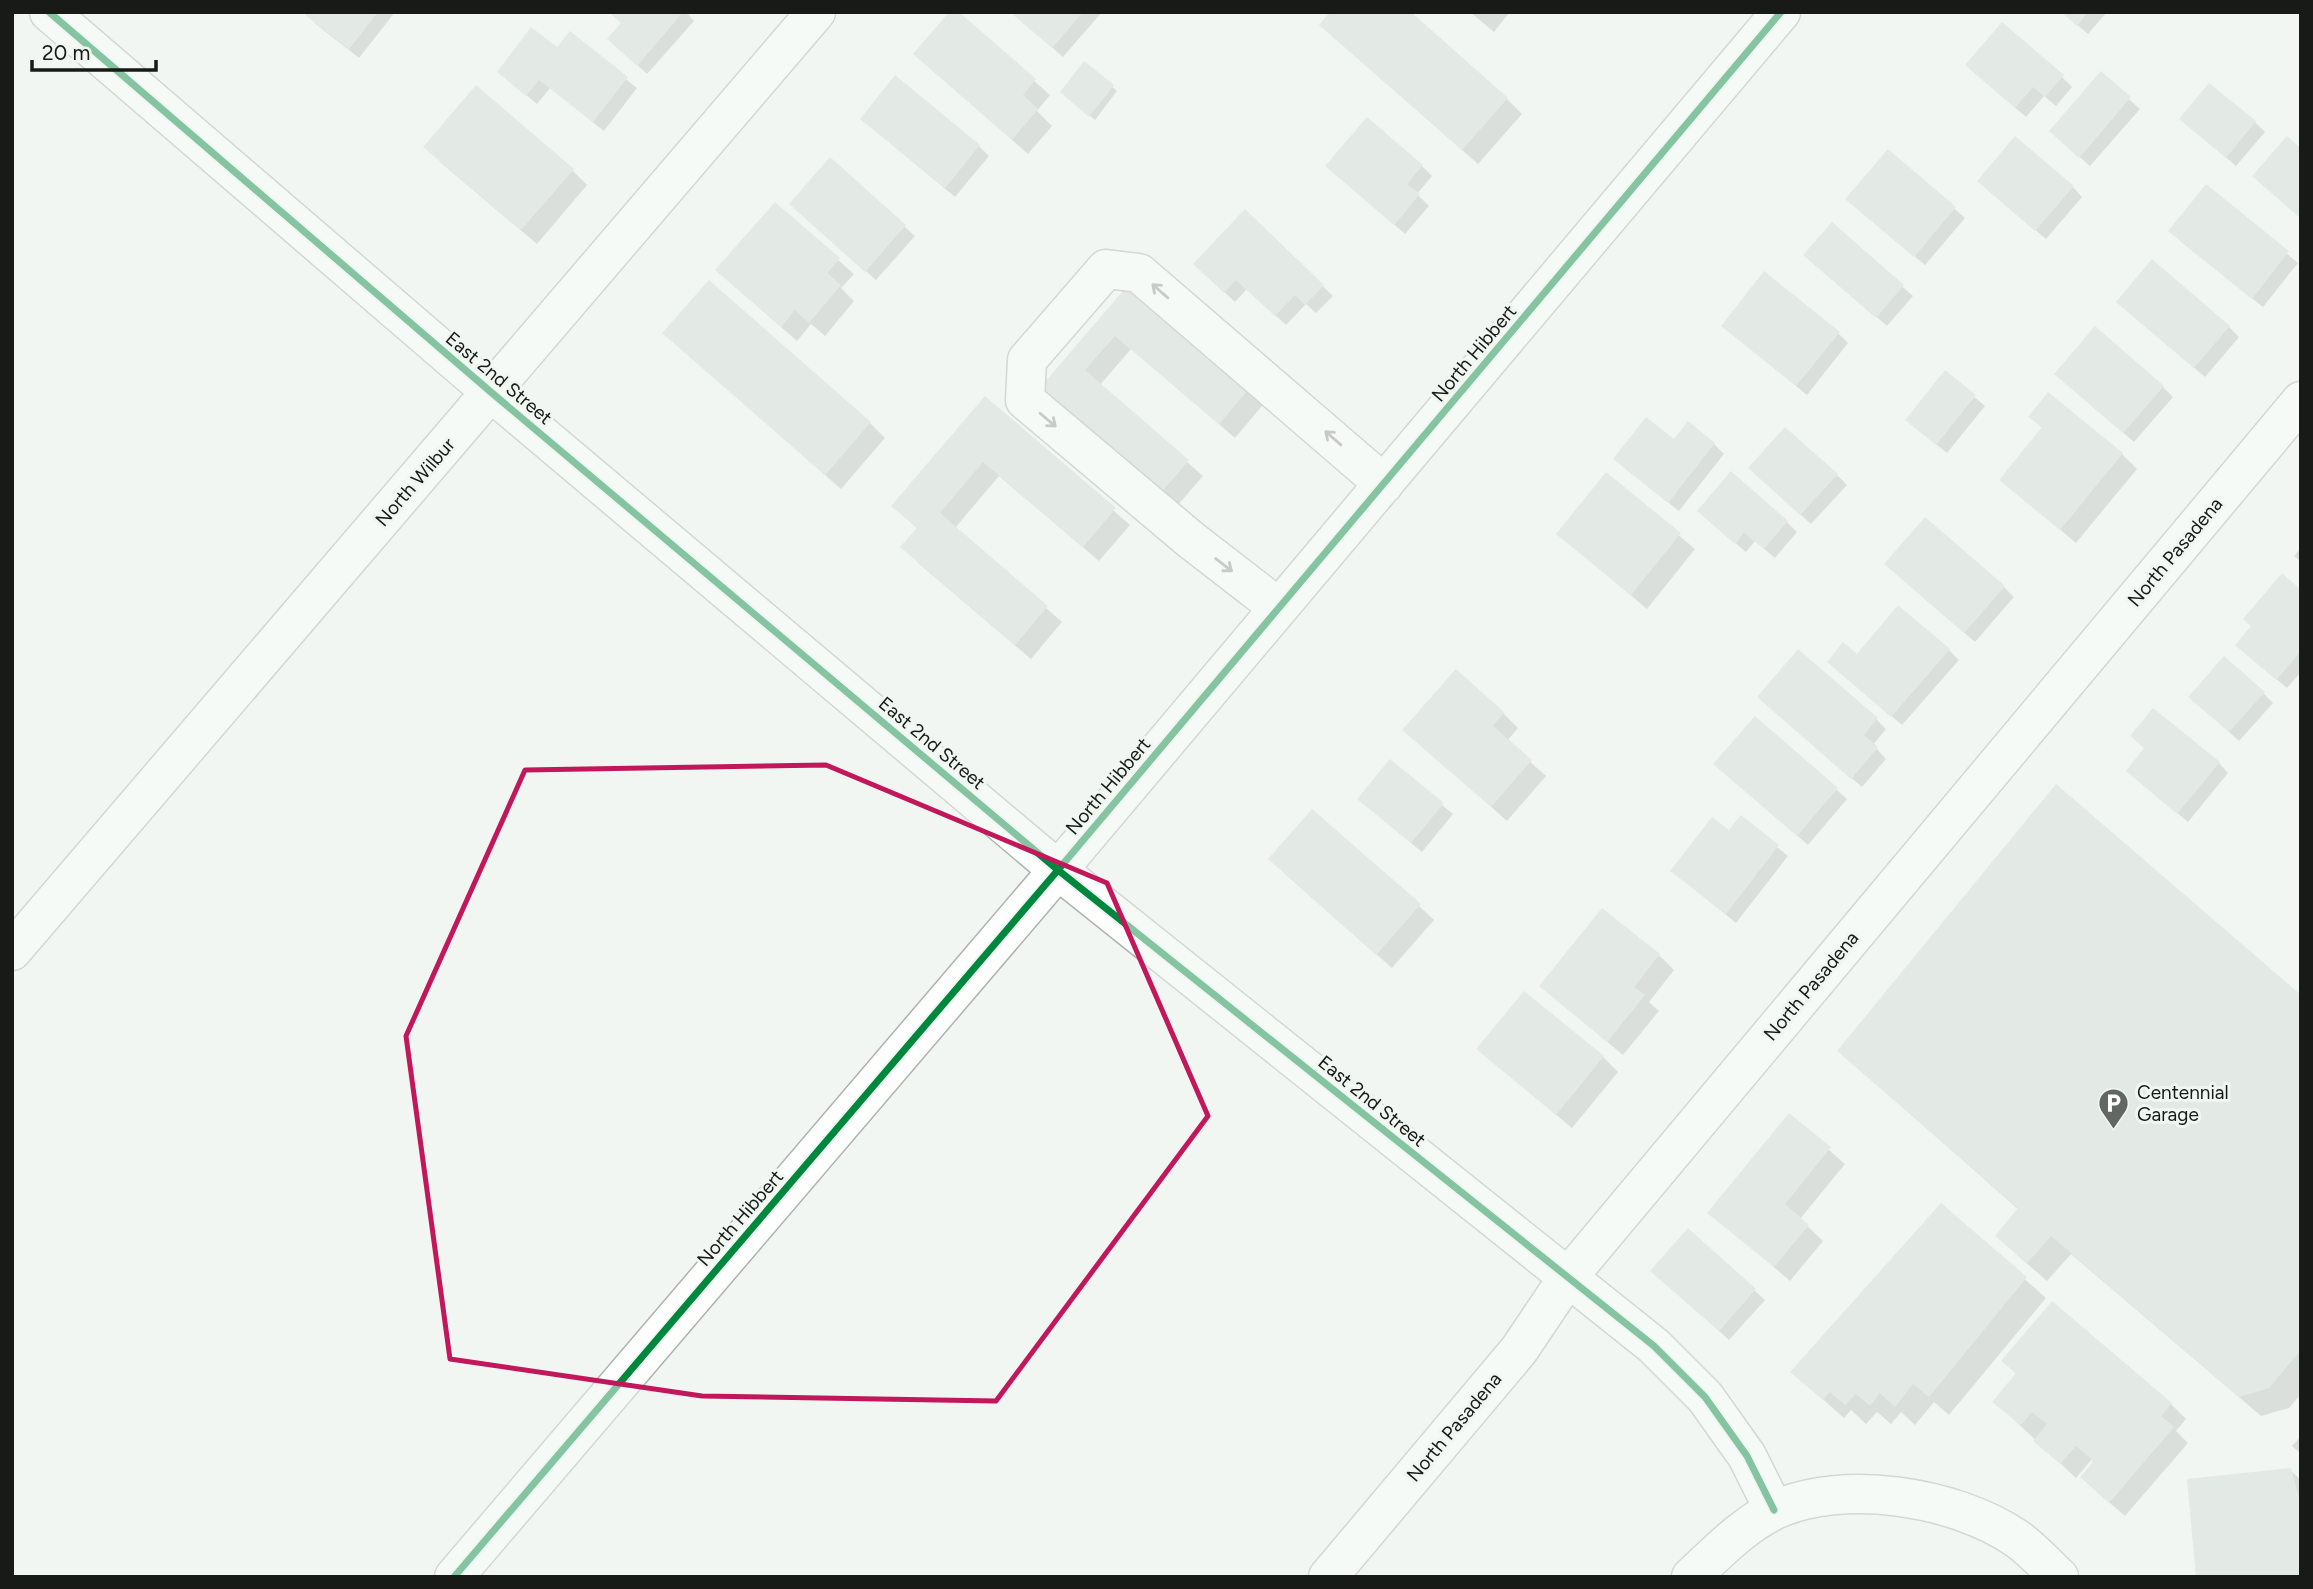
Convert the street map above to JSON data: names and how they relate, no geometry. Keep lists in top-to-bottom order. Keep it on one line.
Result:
{"streets":{"street":["North Hibbert","East 2nd Street","North Wilbur","North Pasadena"]},"crossings":[["North Hibbert","East 2nd Street"],["East 2nd Street","North Wilbur"],["East 2nd Street","North Pasadena"]],"places":{"parking":["Centennial Garage"]},"scale_bar":"20 m"}
